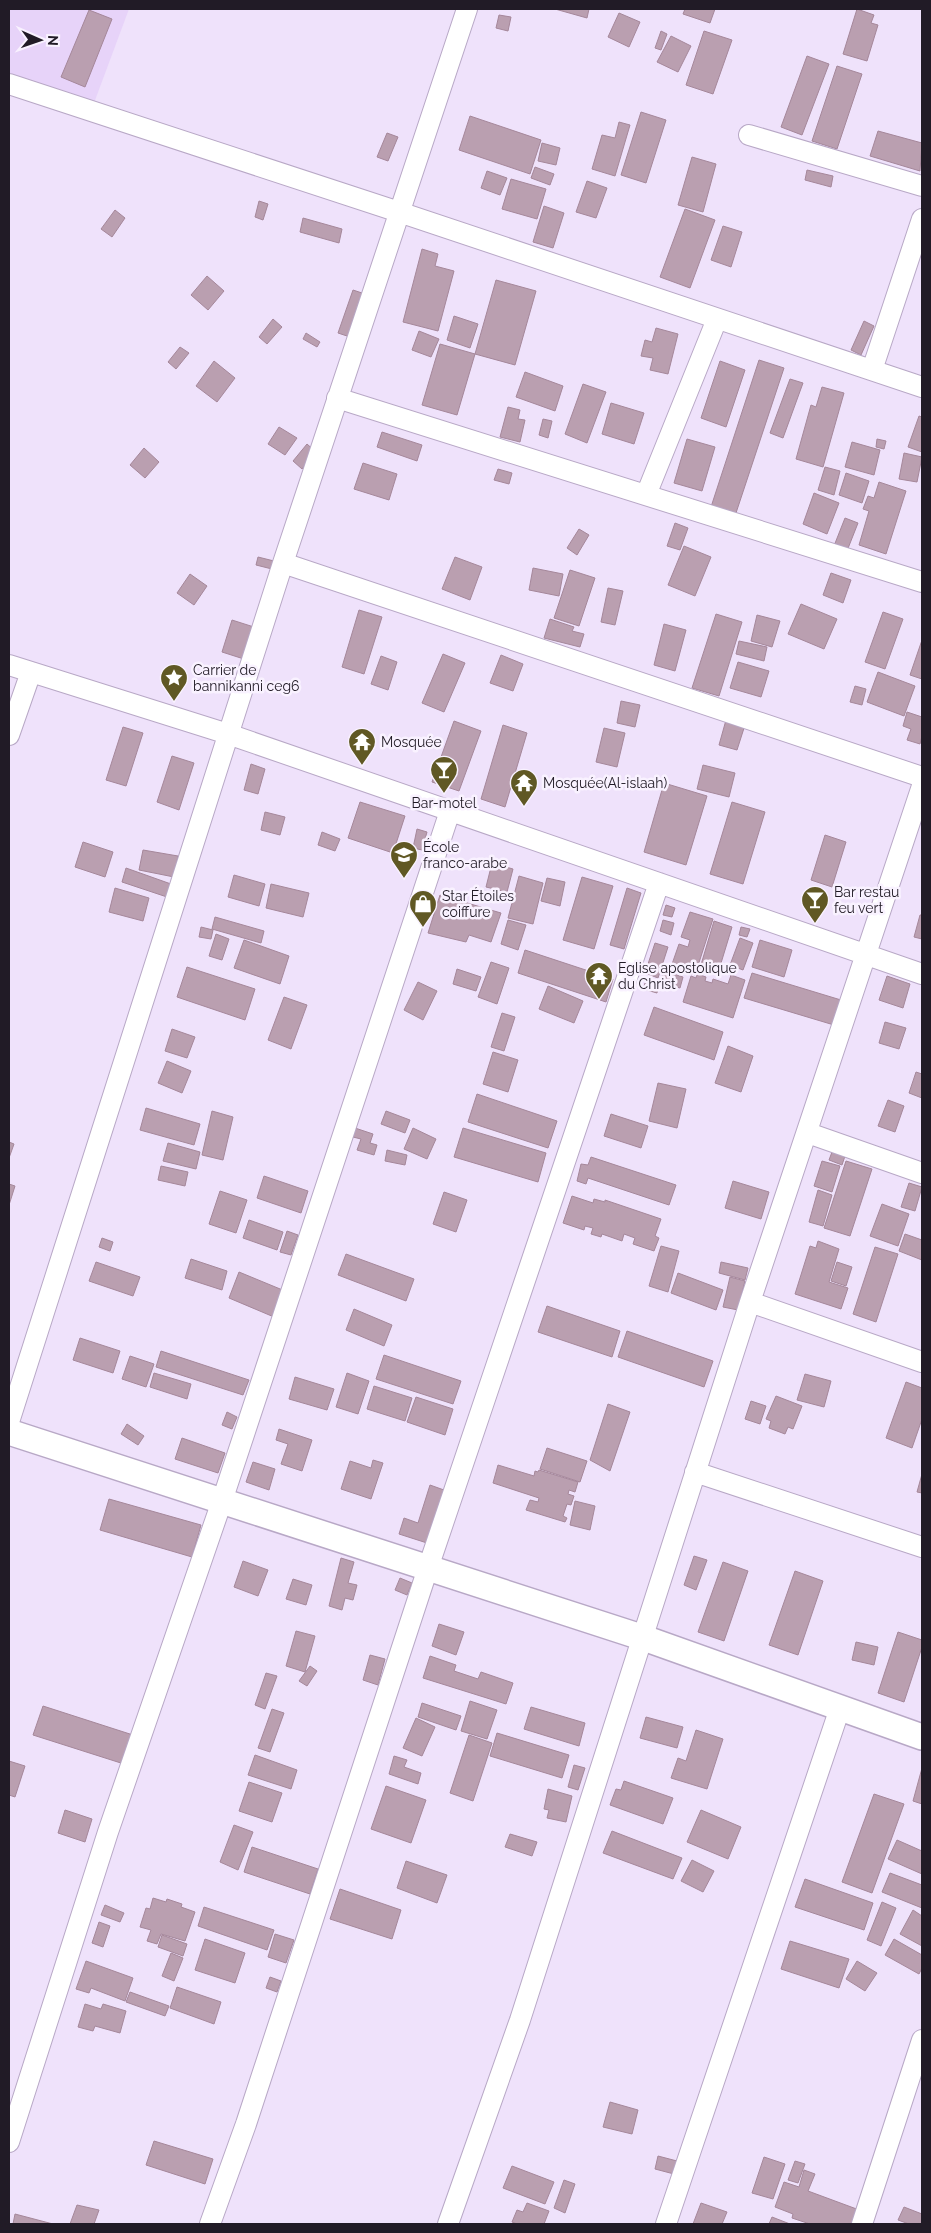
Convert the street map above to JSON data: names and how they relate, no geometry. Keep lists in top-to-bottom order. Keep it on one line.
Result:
{"places":{"place":["Carrier de bannikanni ceg6"],"temple":["Mosquée","Mosquée(Al-islaah)","Eglise apostolique du Christ"],"bar":["Bar-motel","Bar restau feu vert"],"school or university":["École franco-arabe"],"shop":["Star Étoiles coiffure"]},"north":"right"}
